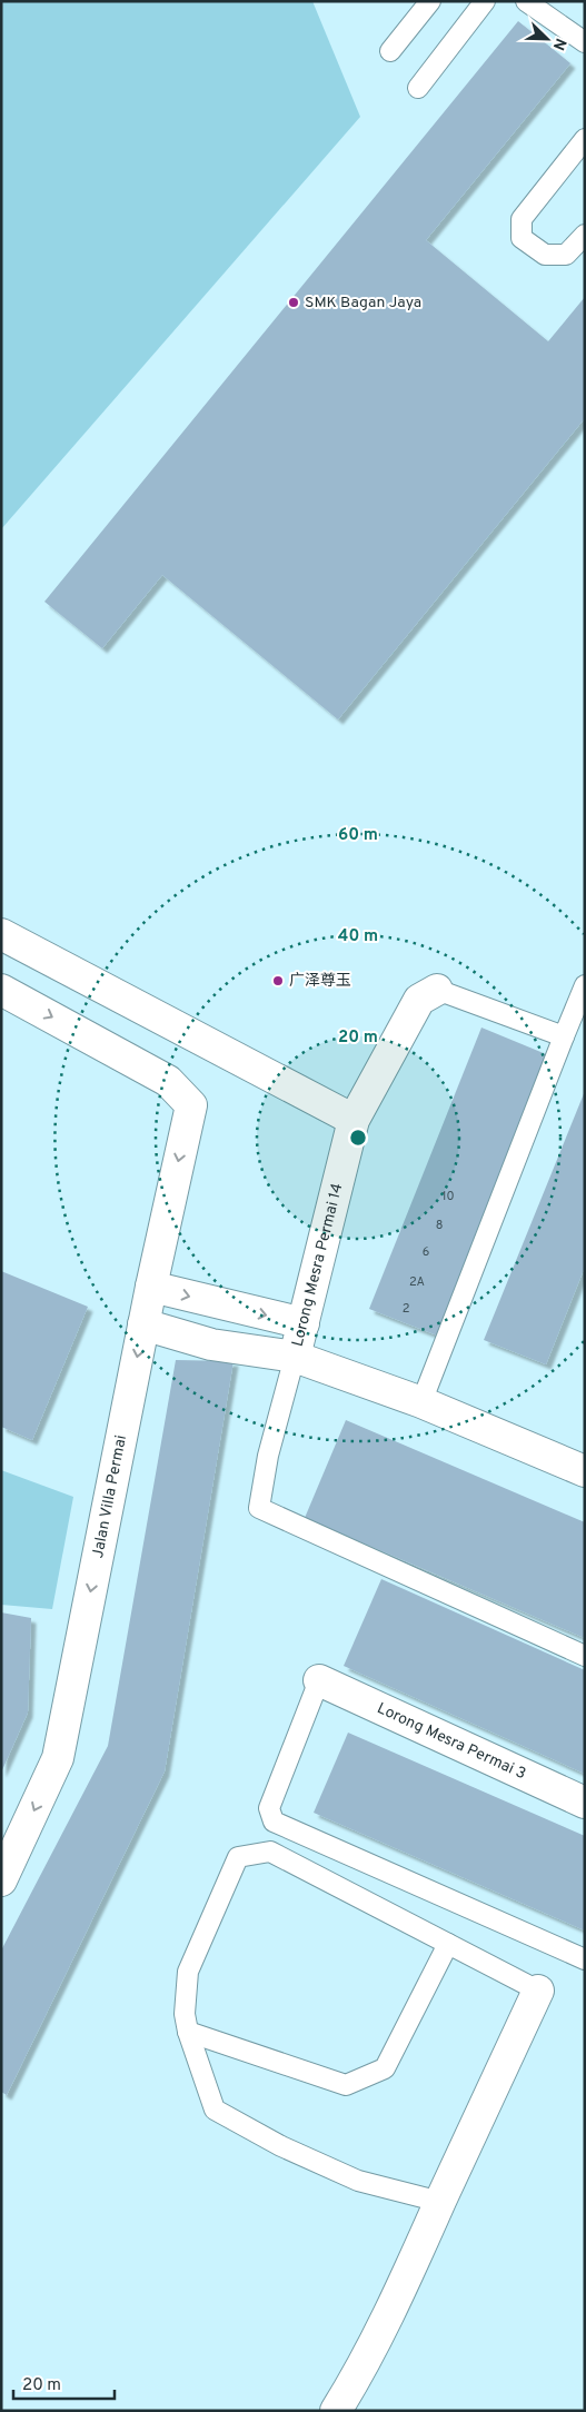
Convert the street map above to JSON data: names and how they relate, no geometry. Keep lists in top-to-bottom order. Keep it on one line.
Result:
{"streets":{"street":["Lorong Mesra Permai 14","Jalan Villa Permai","Lorong Mesra Permai 3"]},"one_way":["Jalan Villa Permai"],"places":["SMK Bagan Jaya","广泽尊玉"],"house_numbers":["10","8","6","2A","2"],"scale_bar":"20 m","north":"bottom right","rings":["60 m","40 m","20 m"]}
